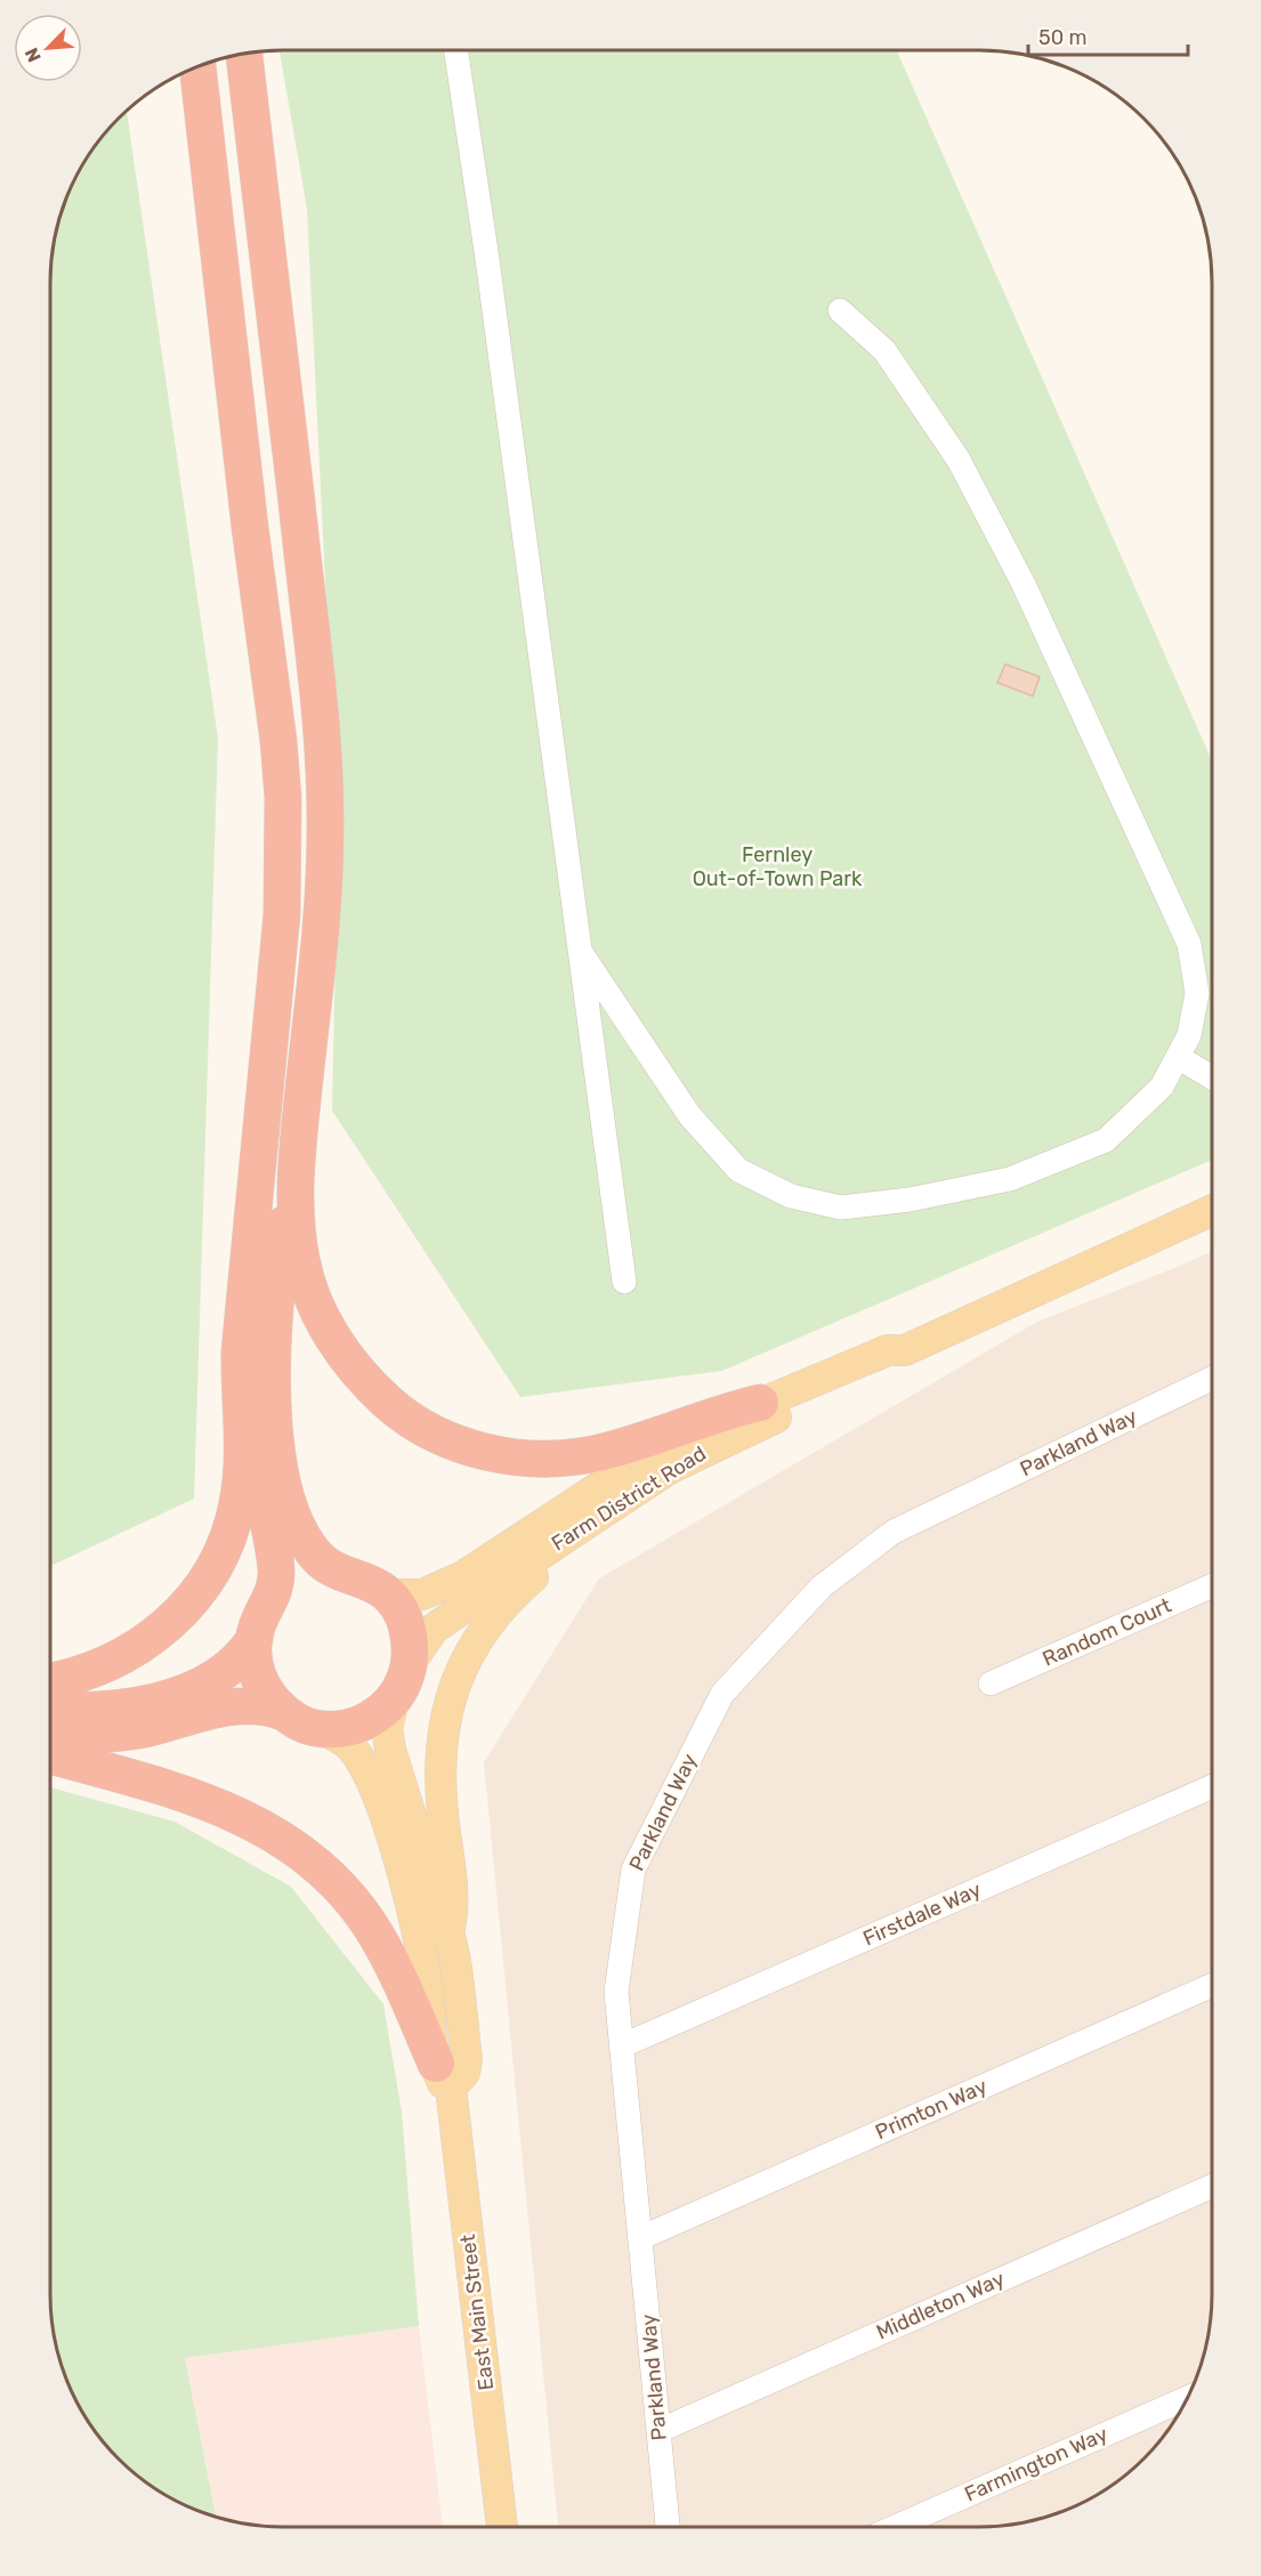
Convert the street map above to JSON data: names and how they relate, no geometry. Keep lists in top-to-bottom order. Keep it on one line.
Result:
{"streets":{"main road":["Farm District Road","East Main Street"],"street":["Parkland Way","Random Court","Firstdale Way","Primton Way","Middleton Way","Farmington Way"]},"crossings":[["Parkland Way","Firstdale Way"],["Parkland Way","Primton Way"],["Parkland Way","Middleton Way"],["Farm District Road","East Main Street"]],"parks":["Fernley Out-of-Town Park"],"scale_bar":"50 m","north":"bottom left"}
